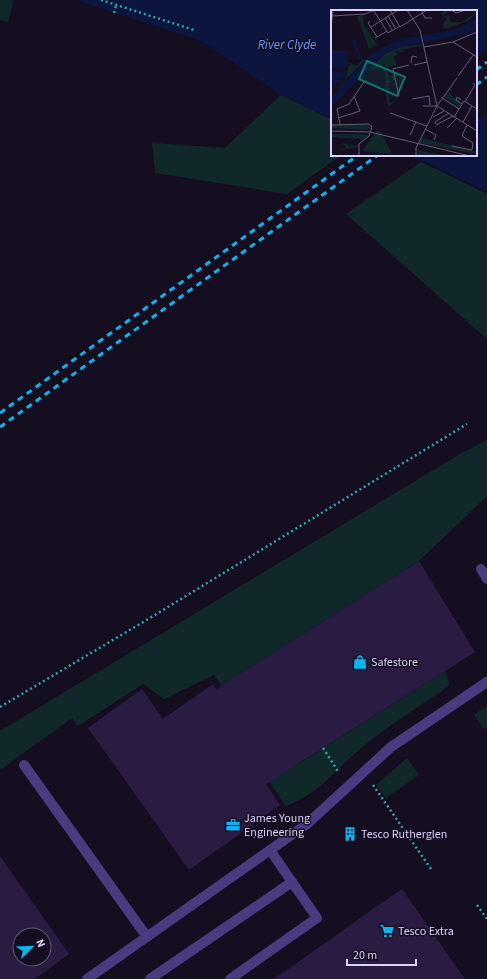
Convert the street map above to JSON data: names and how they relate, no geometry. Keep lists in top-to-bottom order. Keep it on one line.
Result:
{"water":["River Clyde"],"places":{"shop":["Safestore"],"office":["James Young Engineering"],"building":["Tesco Rutherglen"],"supermarket":["Tesco Extra"]},"scale_bar":"20 m","north":"top right"}
